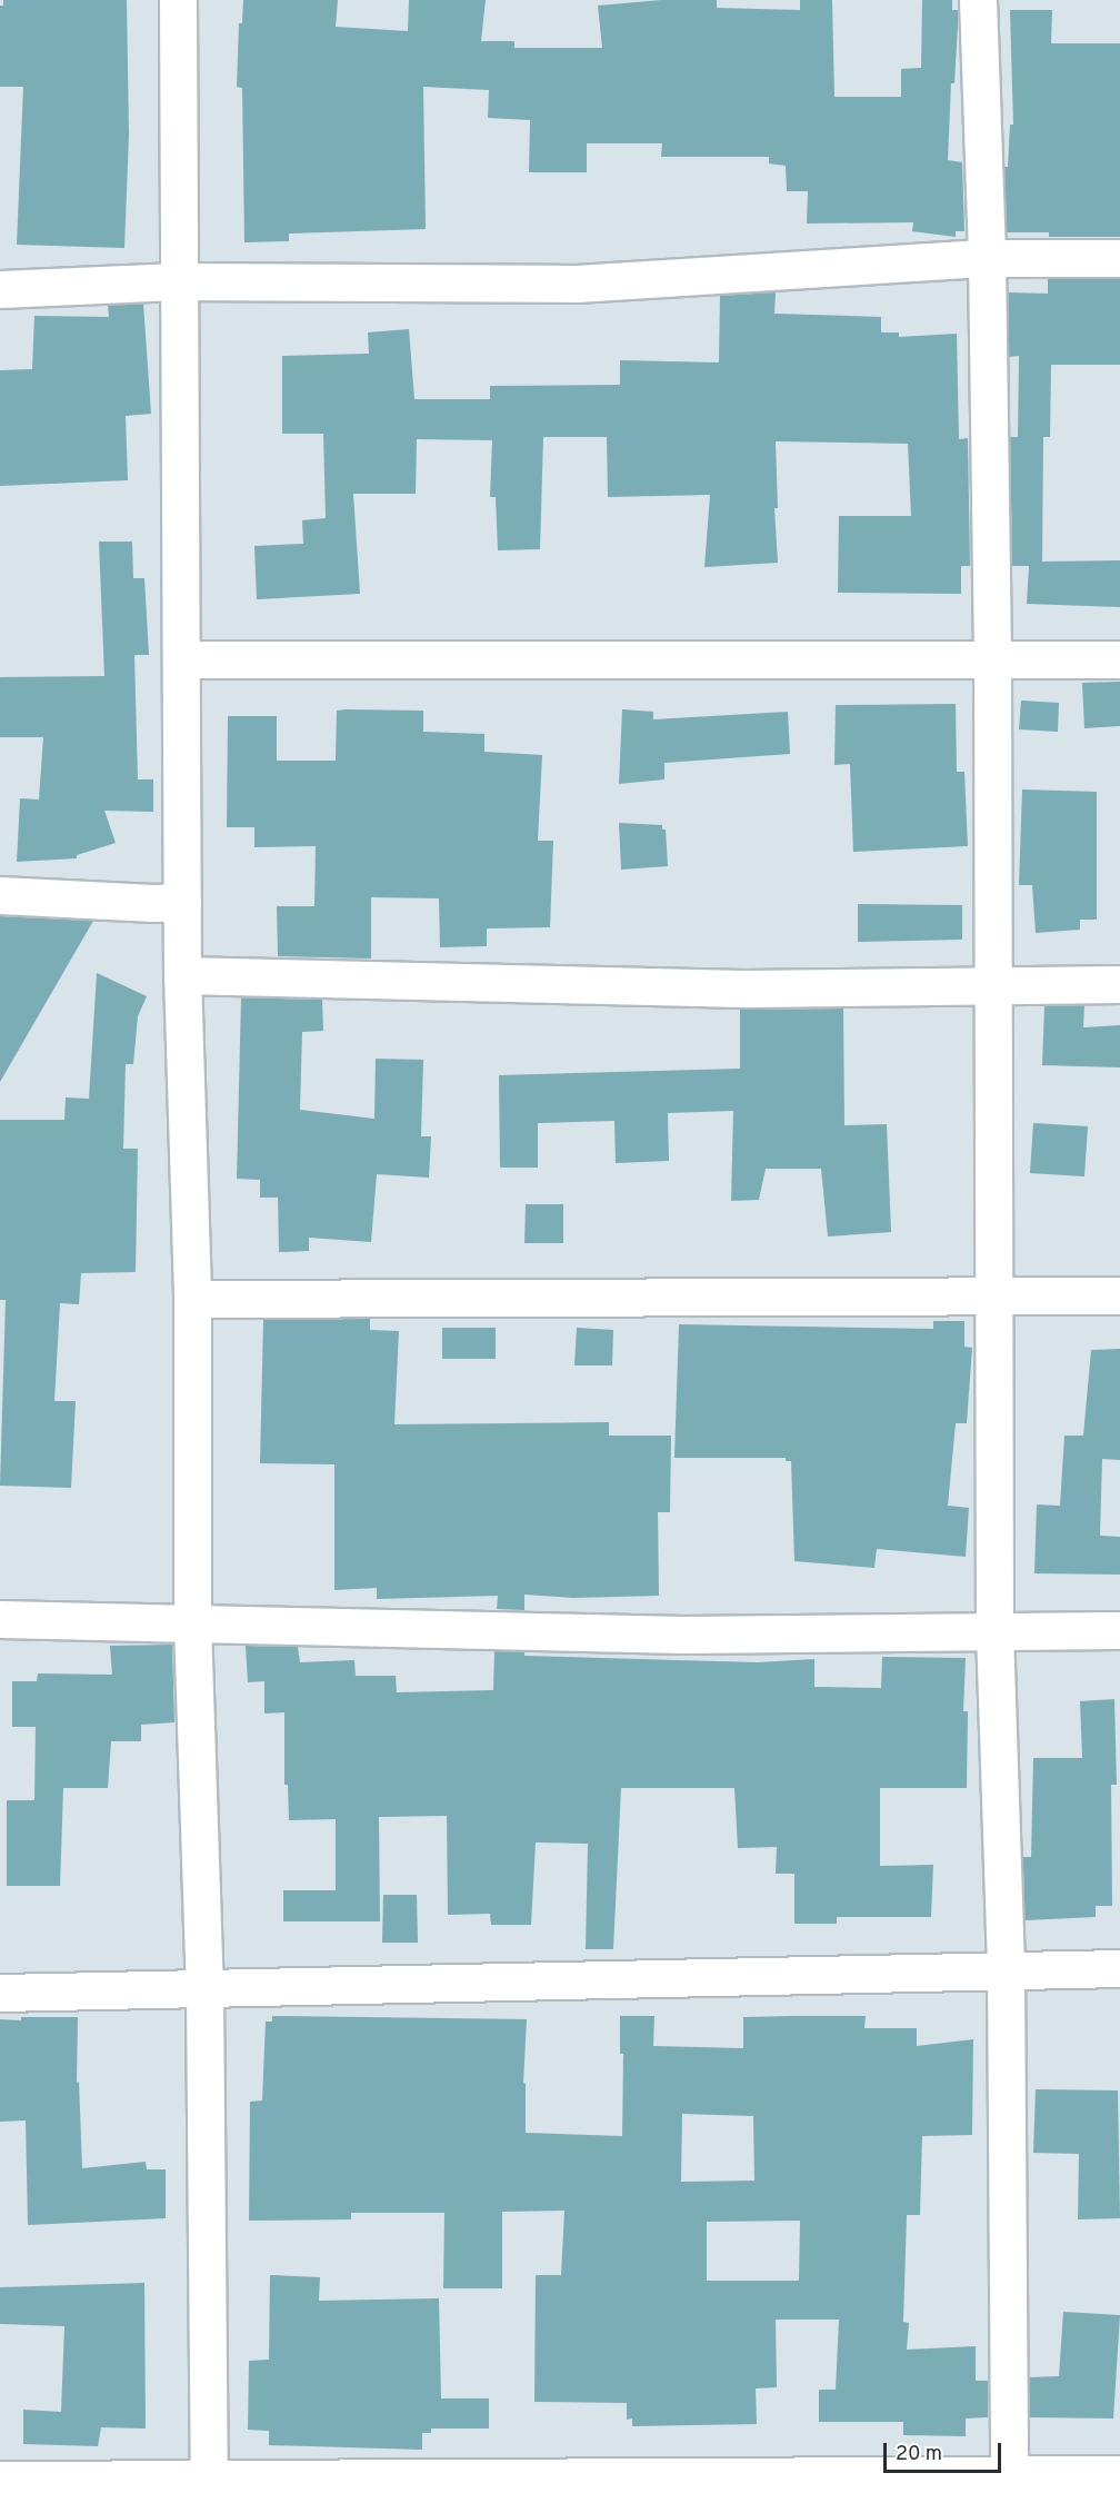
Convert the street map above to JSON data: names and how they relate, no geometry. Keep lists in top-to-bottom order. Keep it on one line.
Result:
{"scale_bar":"20 m"}
